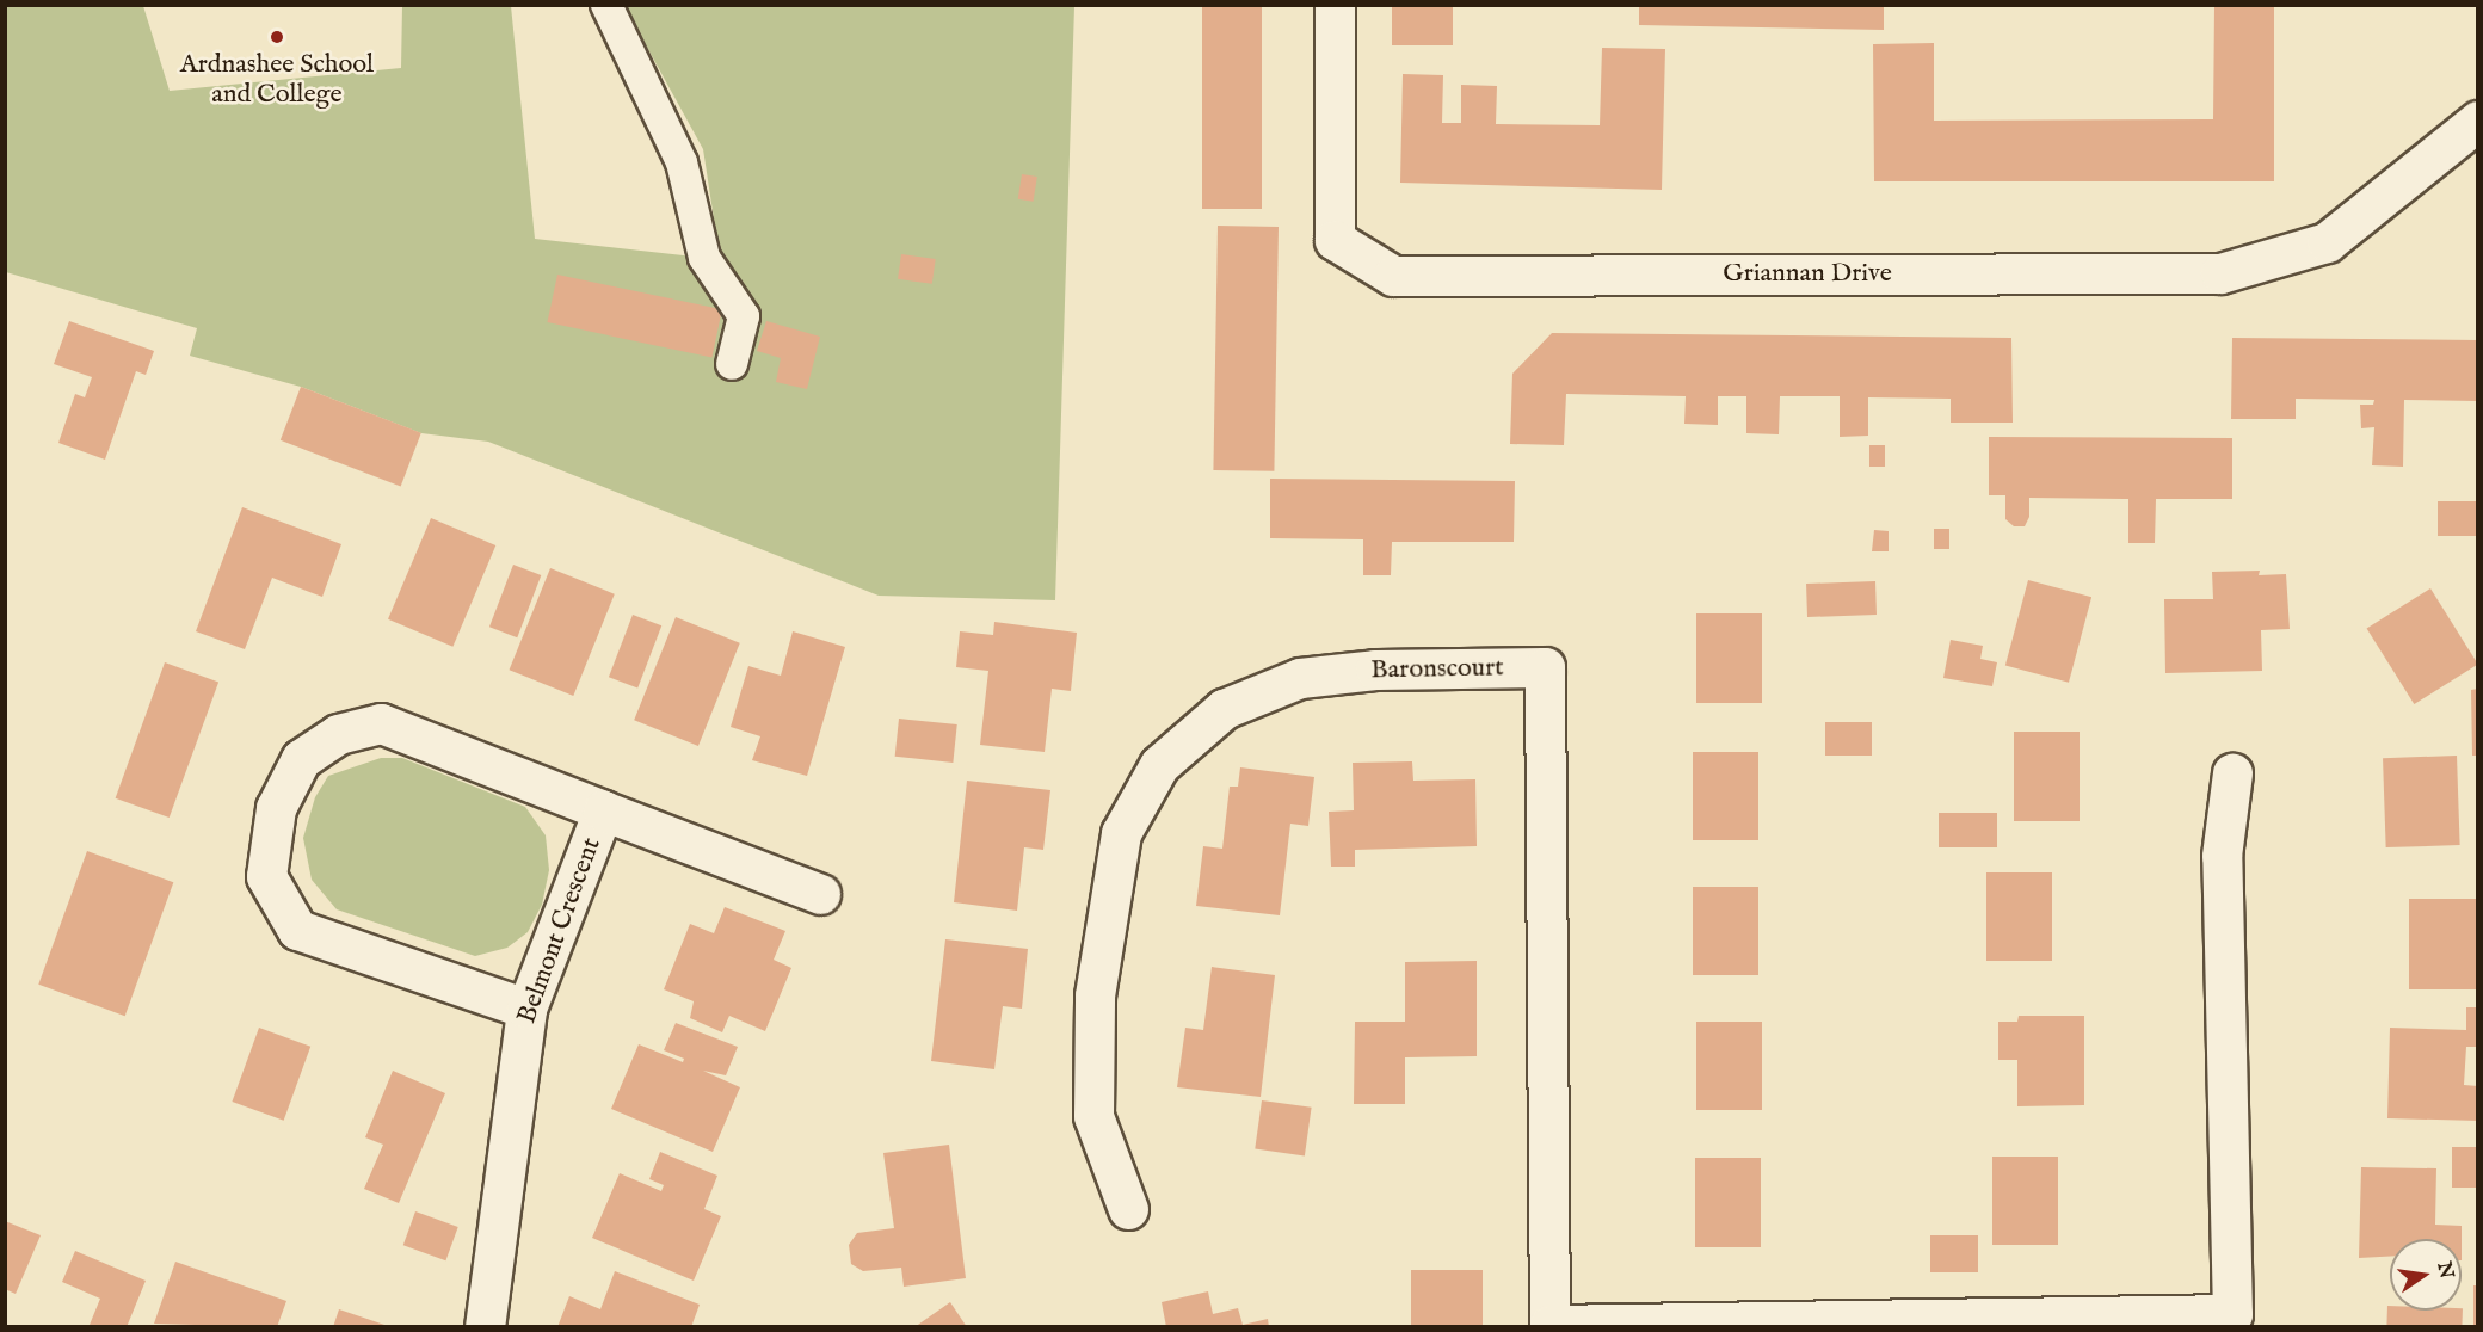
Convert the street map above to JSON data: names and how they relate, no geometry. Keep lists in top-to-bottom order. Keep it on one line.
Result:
{"streets":{"street":["Griannan Drive","Baronscourt","Belmont Crescent"]},"places":["Ardnashee School and College"],"north":"right"}
